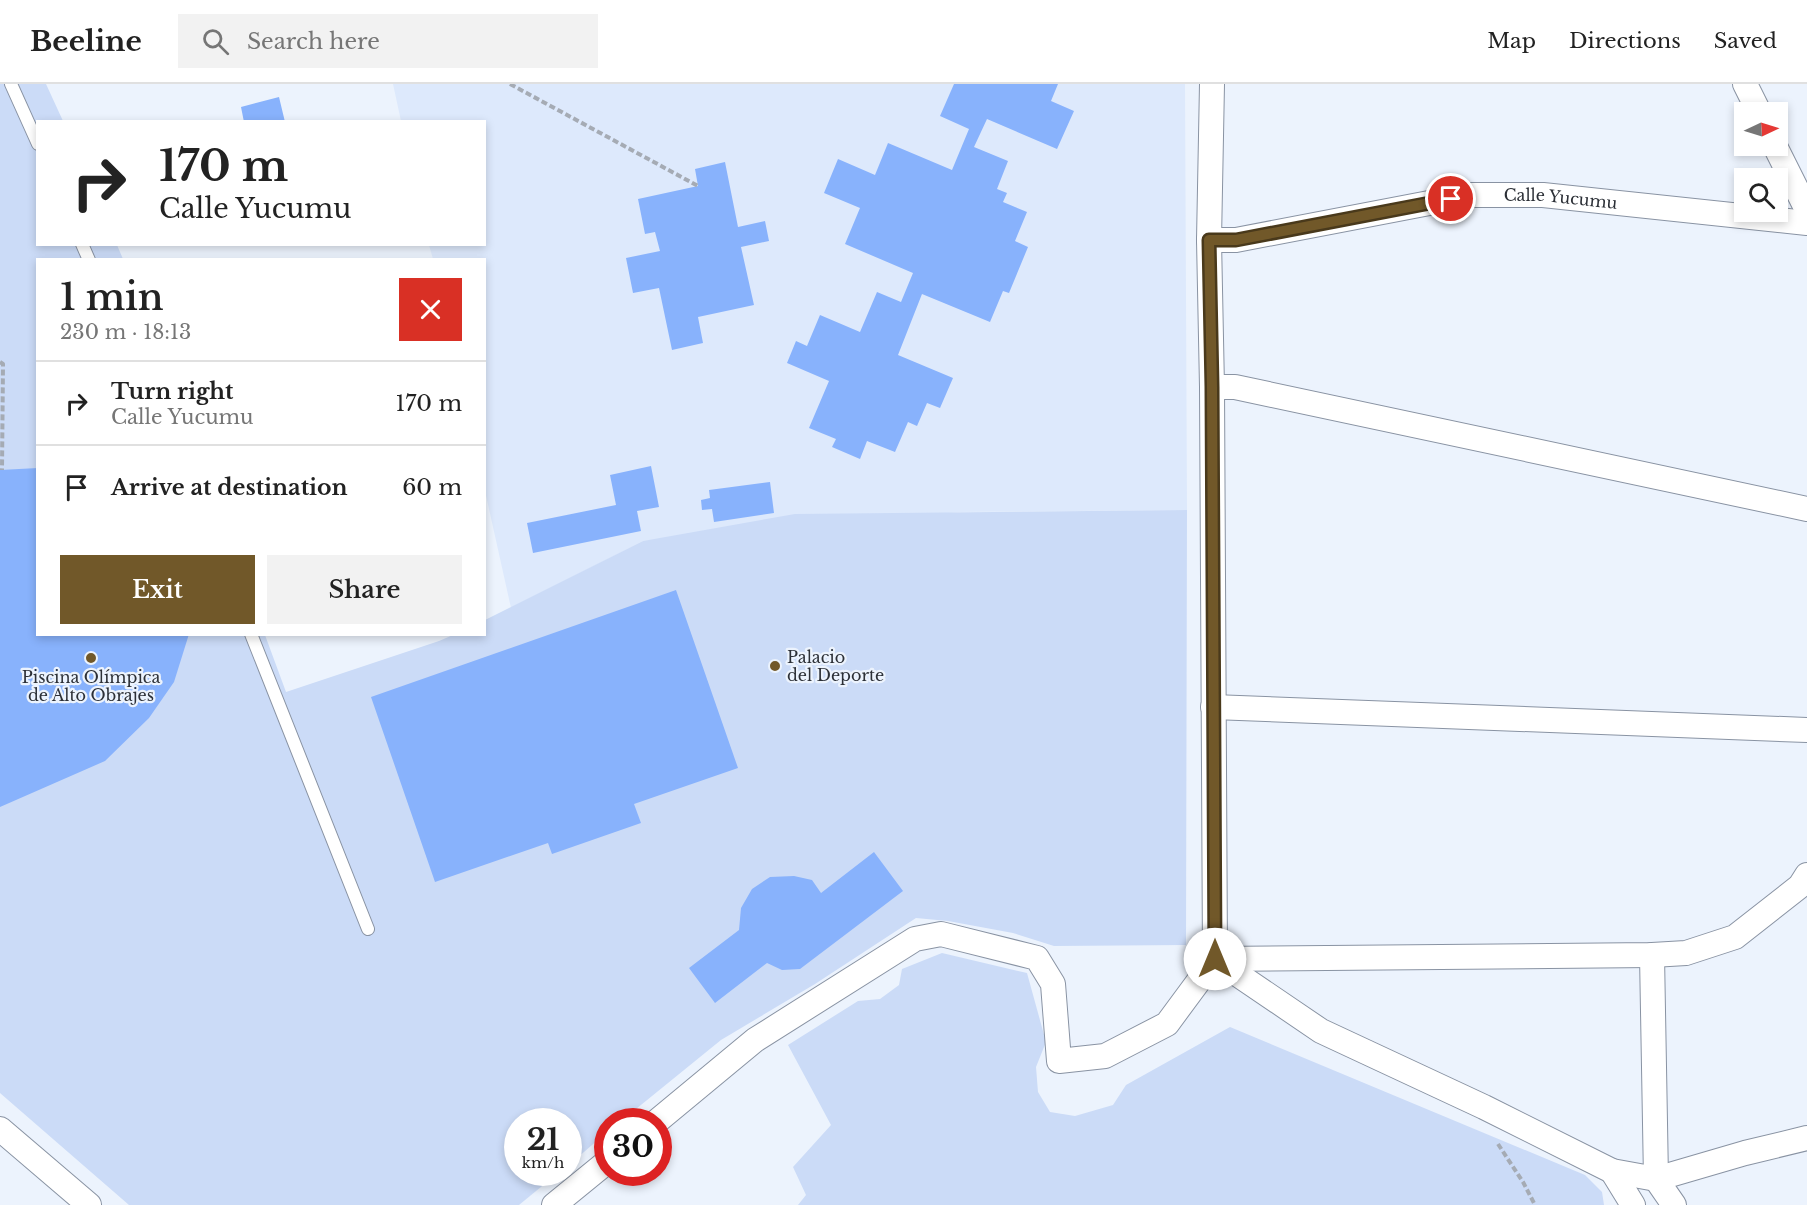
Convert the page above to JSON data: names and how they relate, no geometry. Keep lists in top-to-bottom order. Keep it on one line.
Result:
{"streets":{"street":["Calle Yucumu"]},"places":["Piscina Olímpica de Alto Obrajes","Palacio del Deporte"],"north":"right","page":{"header":"Beeline","search":"Search here","nav":["Map","Directions","Saved"],"turn":["170 m","Calle Yucumu"],"heading":["1 min","230 m · 18:13"],"list":[{"name":"Turn right","note":"Calle Yucumu","value":"170 m"},{"name":"Arrive at destination","value":"60 m"}],"buttons":["Exit","Share"],"speed":"21 km/h","limit":"30"}}
